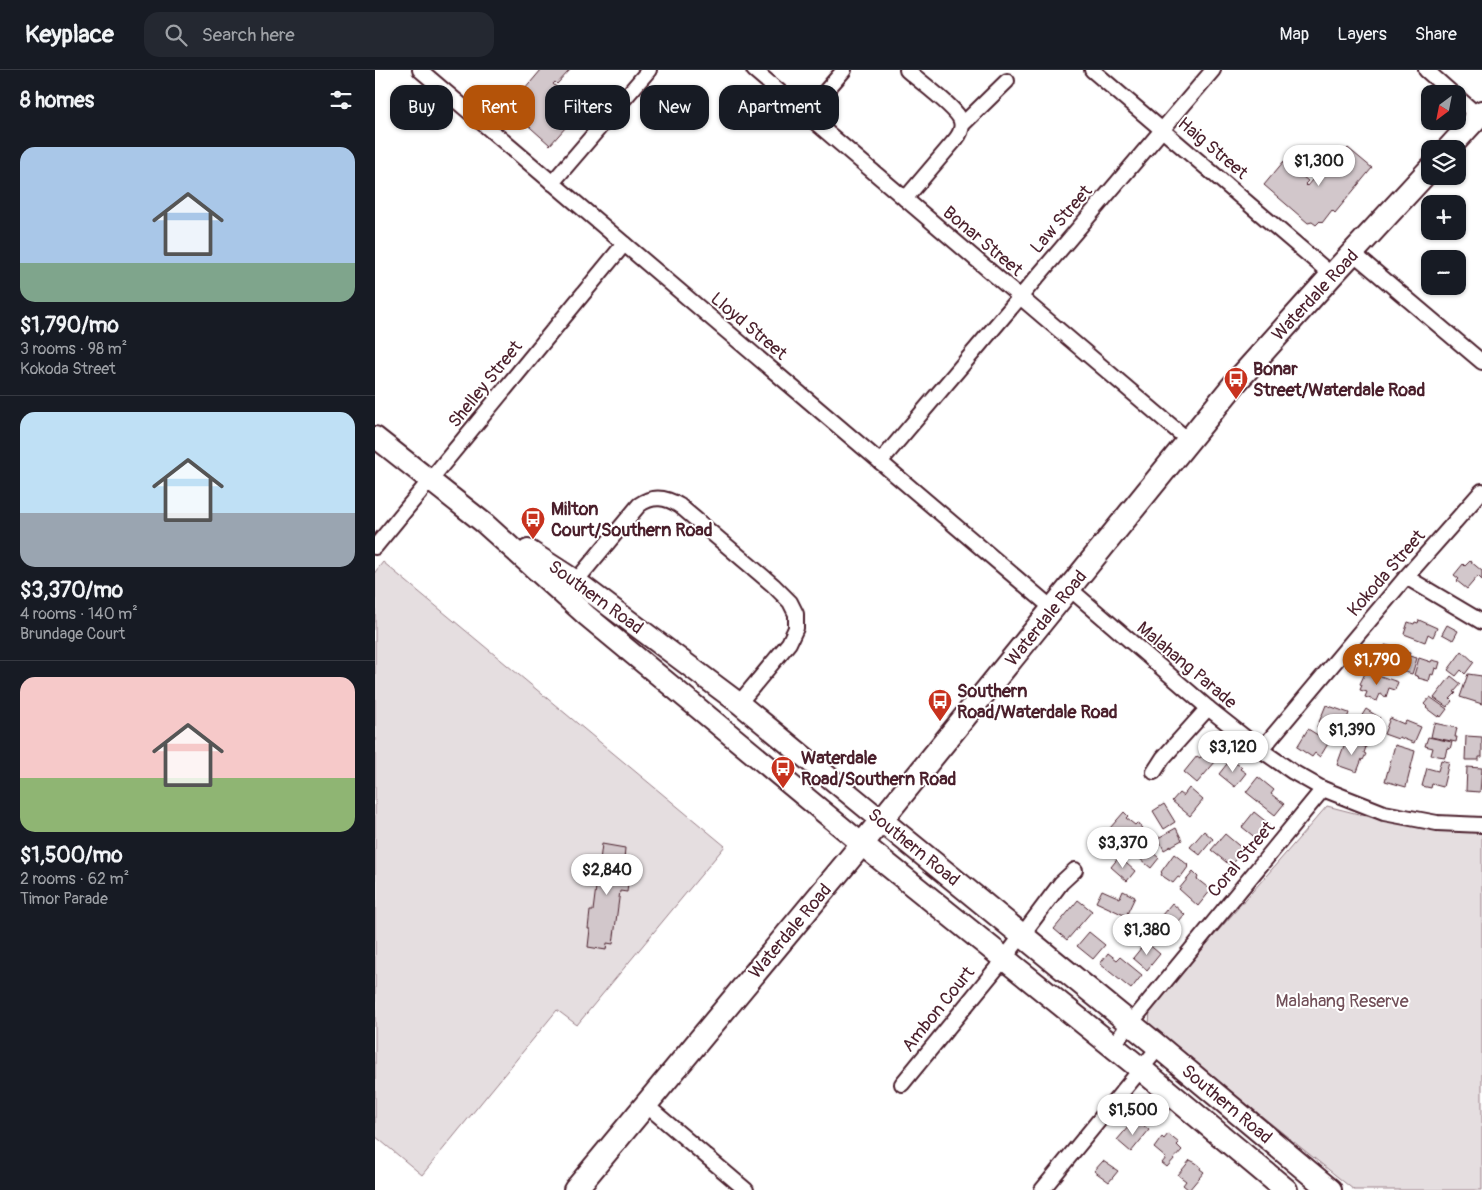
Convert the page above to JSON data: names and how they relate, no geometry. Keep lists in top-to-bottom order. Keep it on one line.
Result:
{"streets":{"main road":["Waterdale Road","Southern Road"],"street":["Haig Street","Law Street","Bonar Street","Lloyd Street","Shelley Street","Kokoda Street","Malahang Parade","Coral Street","Ambon Court"]},"crossings":[["Haig Street","Law Street"],["Haig Street","Waterdale Road"],["Law Street","Bonar Street"],["Law Street","Lloyd Street"],["Bonar Street","Waterdale Road"],["Waterdale Road","Lloyd Street"],["Waterdale Road","Southern Road"],["Waterdale Road","Malahang Parade"],["Lloyd Street","Shelley Street"],["Shelley Street","Southern Road"],["Kokoda Street","Malahang Parade"],["Southern Road","Coral Street"],["Southern Road","Ambon Court"],["Malahang Parade","Coral Street"]],"parks":["Malahang Reserve"],"places":{"bus stop":["Bonar Street/Waterdale Road","Milton Court/Southern Road","Southern Road/Waterdale Road","Waterdale Road/Southern Road"]},"north":"bottom left","page":{"header":"Keyplace","search":"Search here","nav":["Map","Layers","Share"],"heading":"8 homes","map_buttons":["+","−"],"chip":["Buy","Rent","Filters","New","Apartment"],"list":[{"name":"$1,790/mo","note":"3 rooms · 98 m² · Kokoda Street"},{"name":"$3,370/mo","note":"4 rooms · 140 m² · Brundage Court"},{"name":"$1,500/mo","note":"2 rooms · 62 m² · Timor Parade"}],"price":["$1,300","$1,790","$1,390","$3,120","$3,370","$2,840","$1,380","$1,500"]}}
